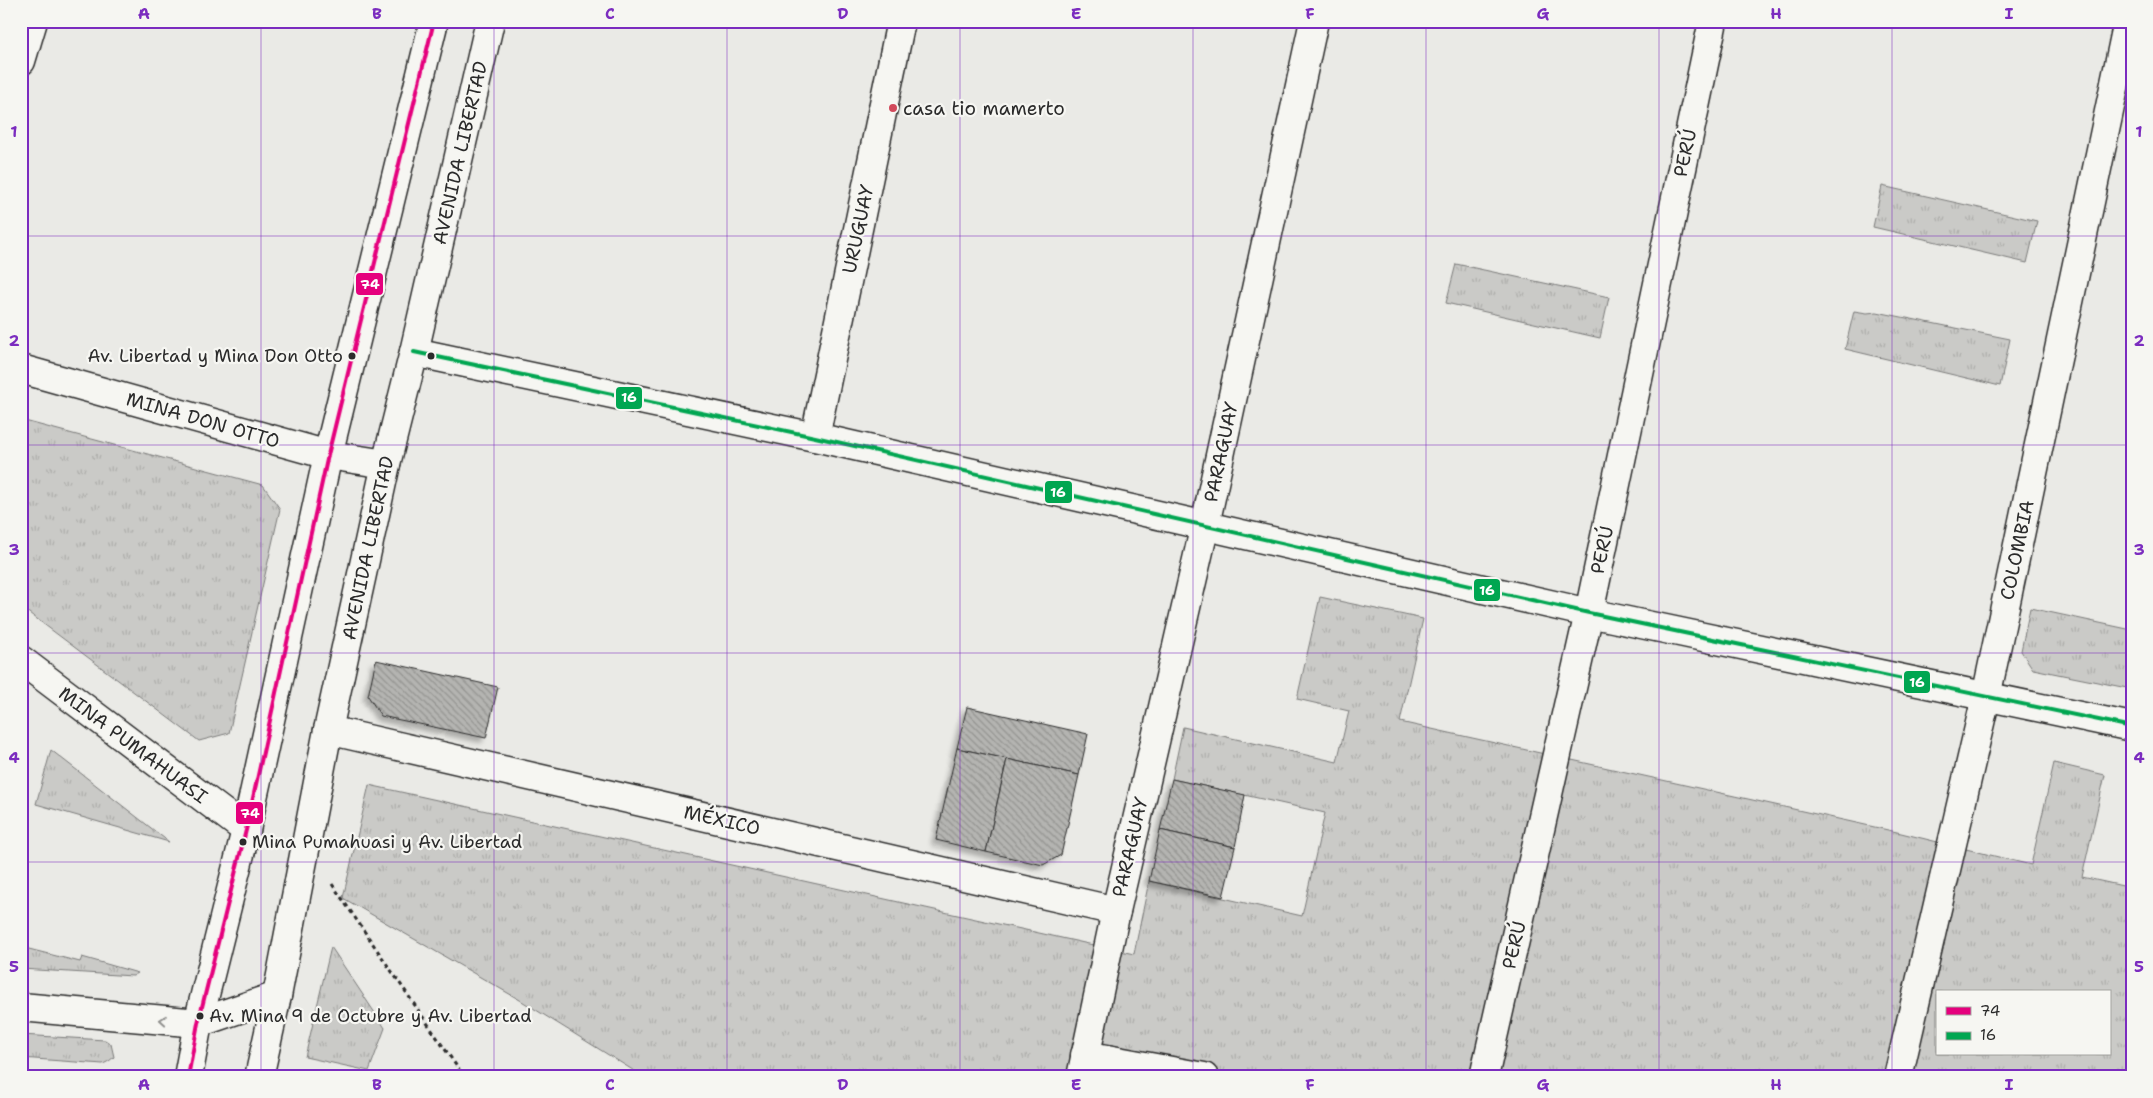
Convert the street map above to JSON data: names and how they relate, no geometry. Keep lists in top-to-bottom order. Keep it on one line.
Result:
{"streets":{"street":["AVENIDA LIBERTAD","PERÚ","URUGUAY","MINA DON OTTO","PARAGUAY","COLOMBIA","MINA PUMAHUASI","MÉXICO"]},"crossings":[["AVENIDA LIBERTAD","MINA DON OTTO"],["AVENIDA LIBERTAD","MÉXICO"],["PARAGUAY","MÉXICO"]],"places":["casa tio mamerto","Av. Libertad y Mina Don Otto","Mina Pumahuasi y Av. Libertad","Av. Mina 9 de Octubre y Av. Libertad"],"lines":["transit line 74","transit line 16"],"legend":["74","16"],"grid":{"columns":["A","B","C","D","E","F","G","H","I"],"rows":["1","2","3","4","5"]}}
